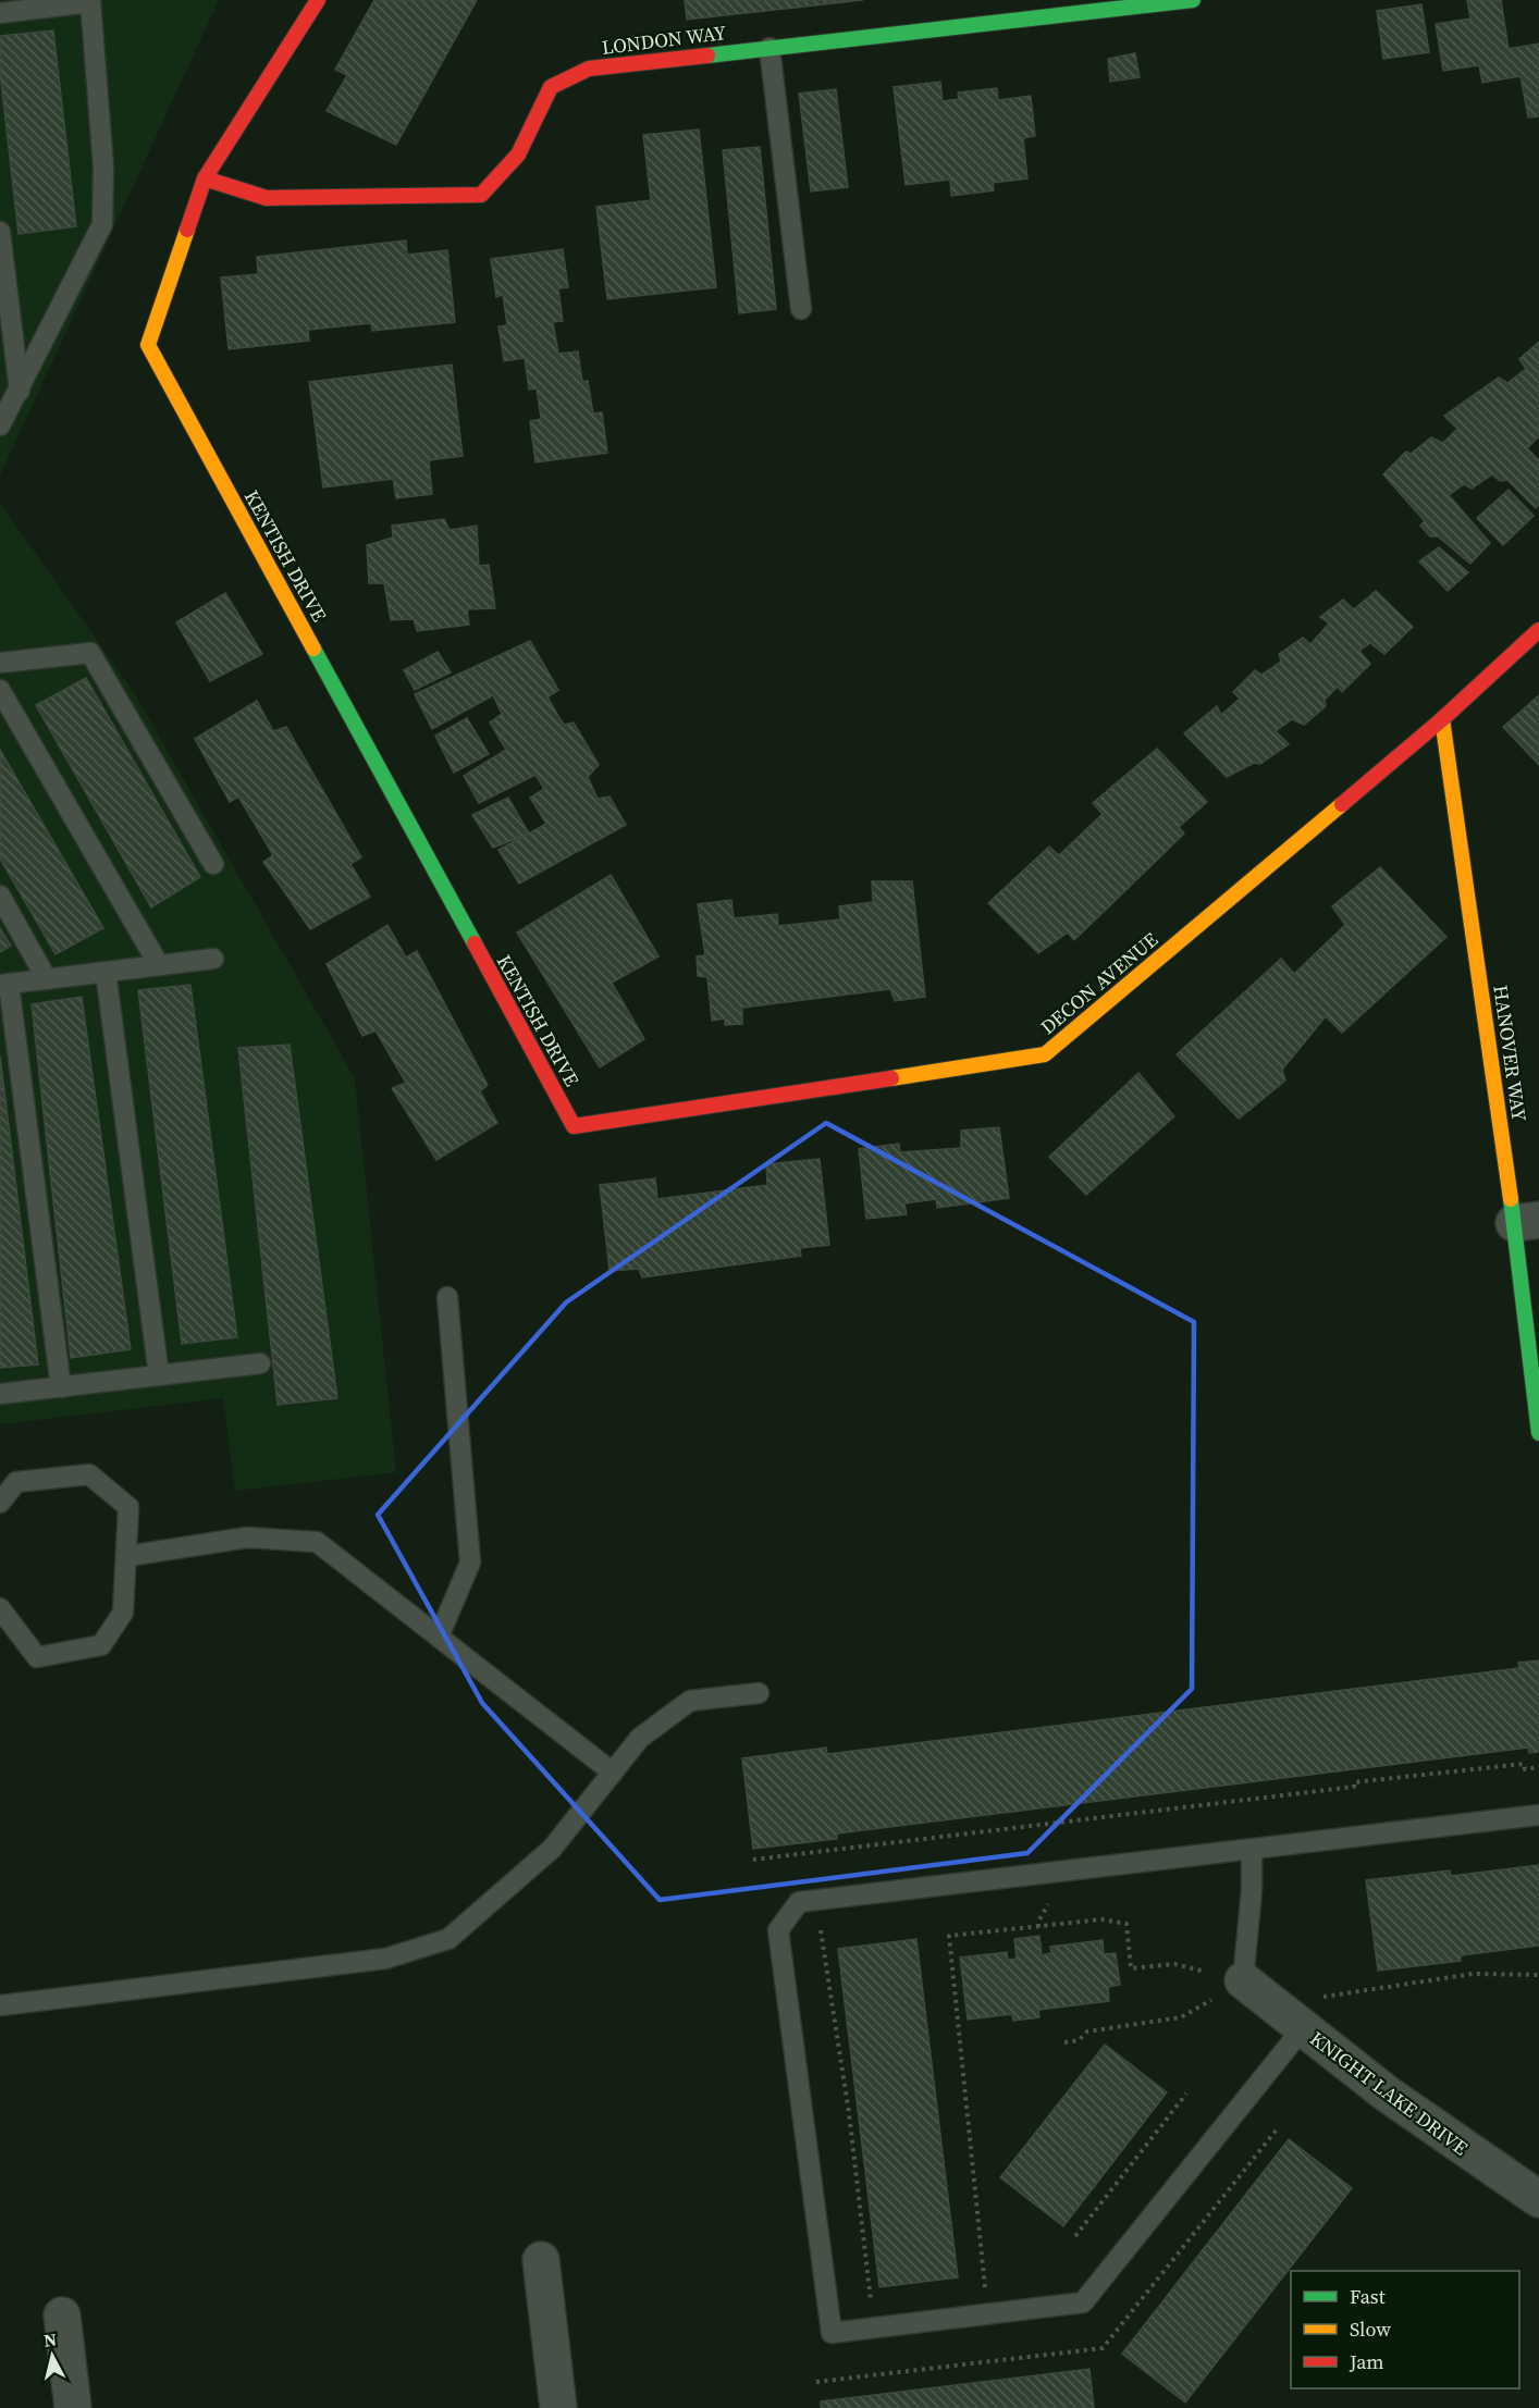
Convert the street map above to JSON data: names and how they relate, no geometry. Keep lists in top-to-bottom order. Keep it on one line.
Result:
{"streets":{"street":["LONDON WAY","KENTISH DRIVE","DECON AVENUE","HANOVER WAY","KNIGHT LAKE DRIVE"]},"crossings":[["LONDON WAY","KENTISH DRIVE"],["KENTISH DRIVE","DECON AVENUE"],["DECON AVENUE","HANOVER WAY"]],"legend":["Fast","Slow","Jam"],"north":"top"}
